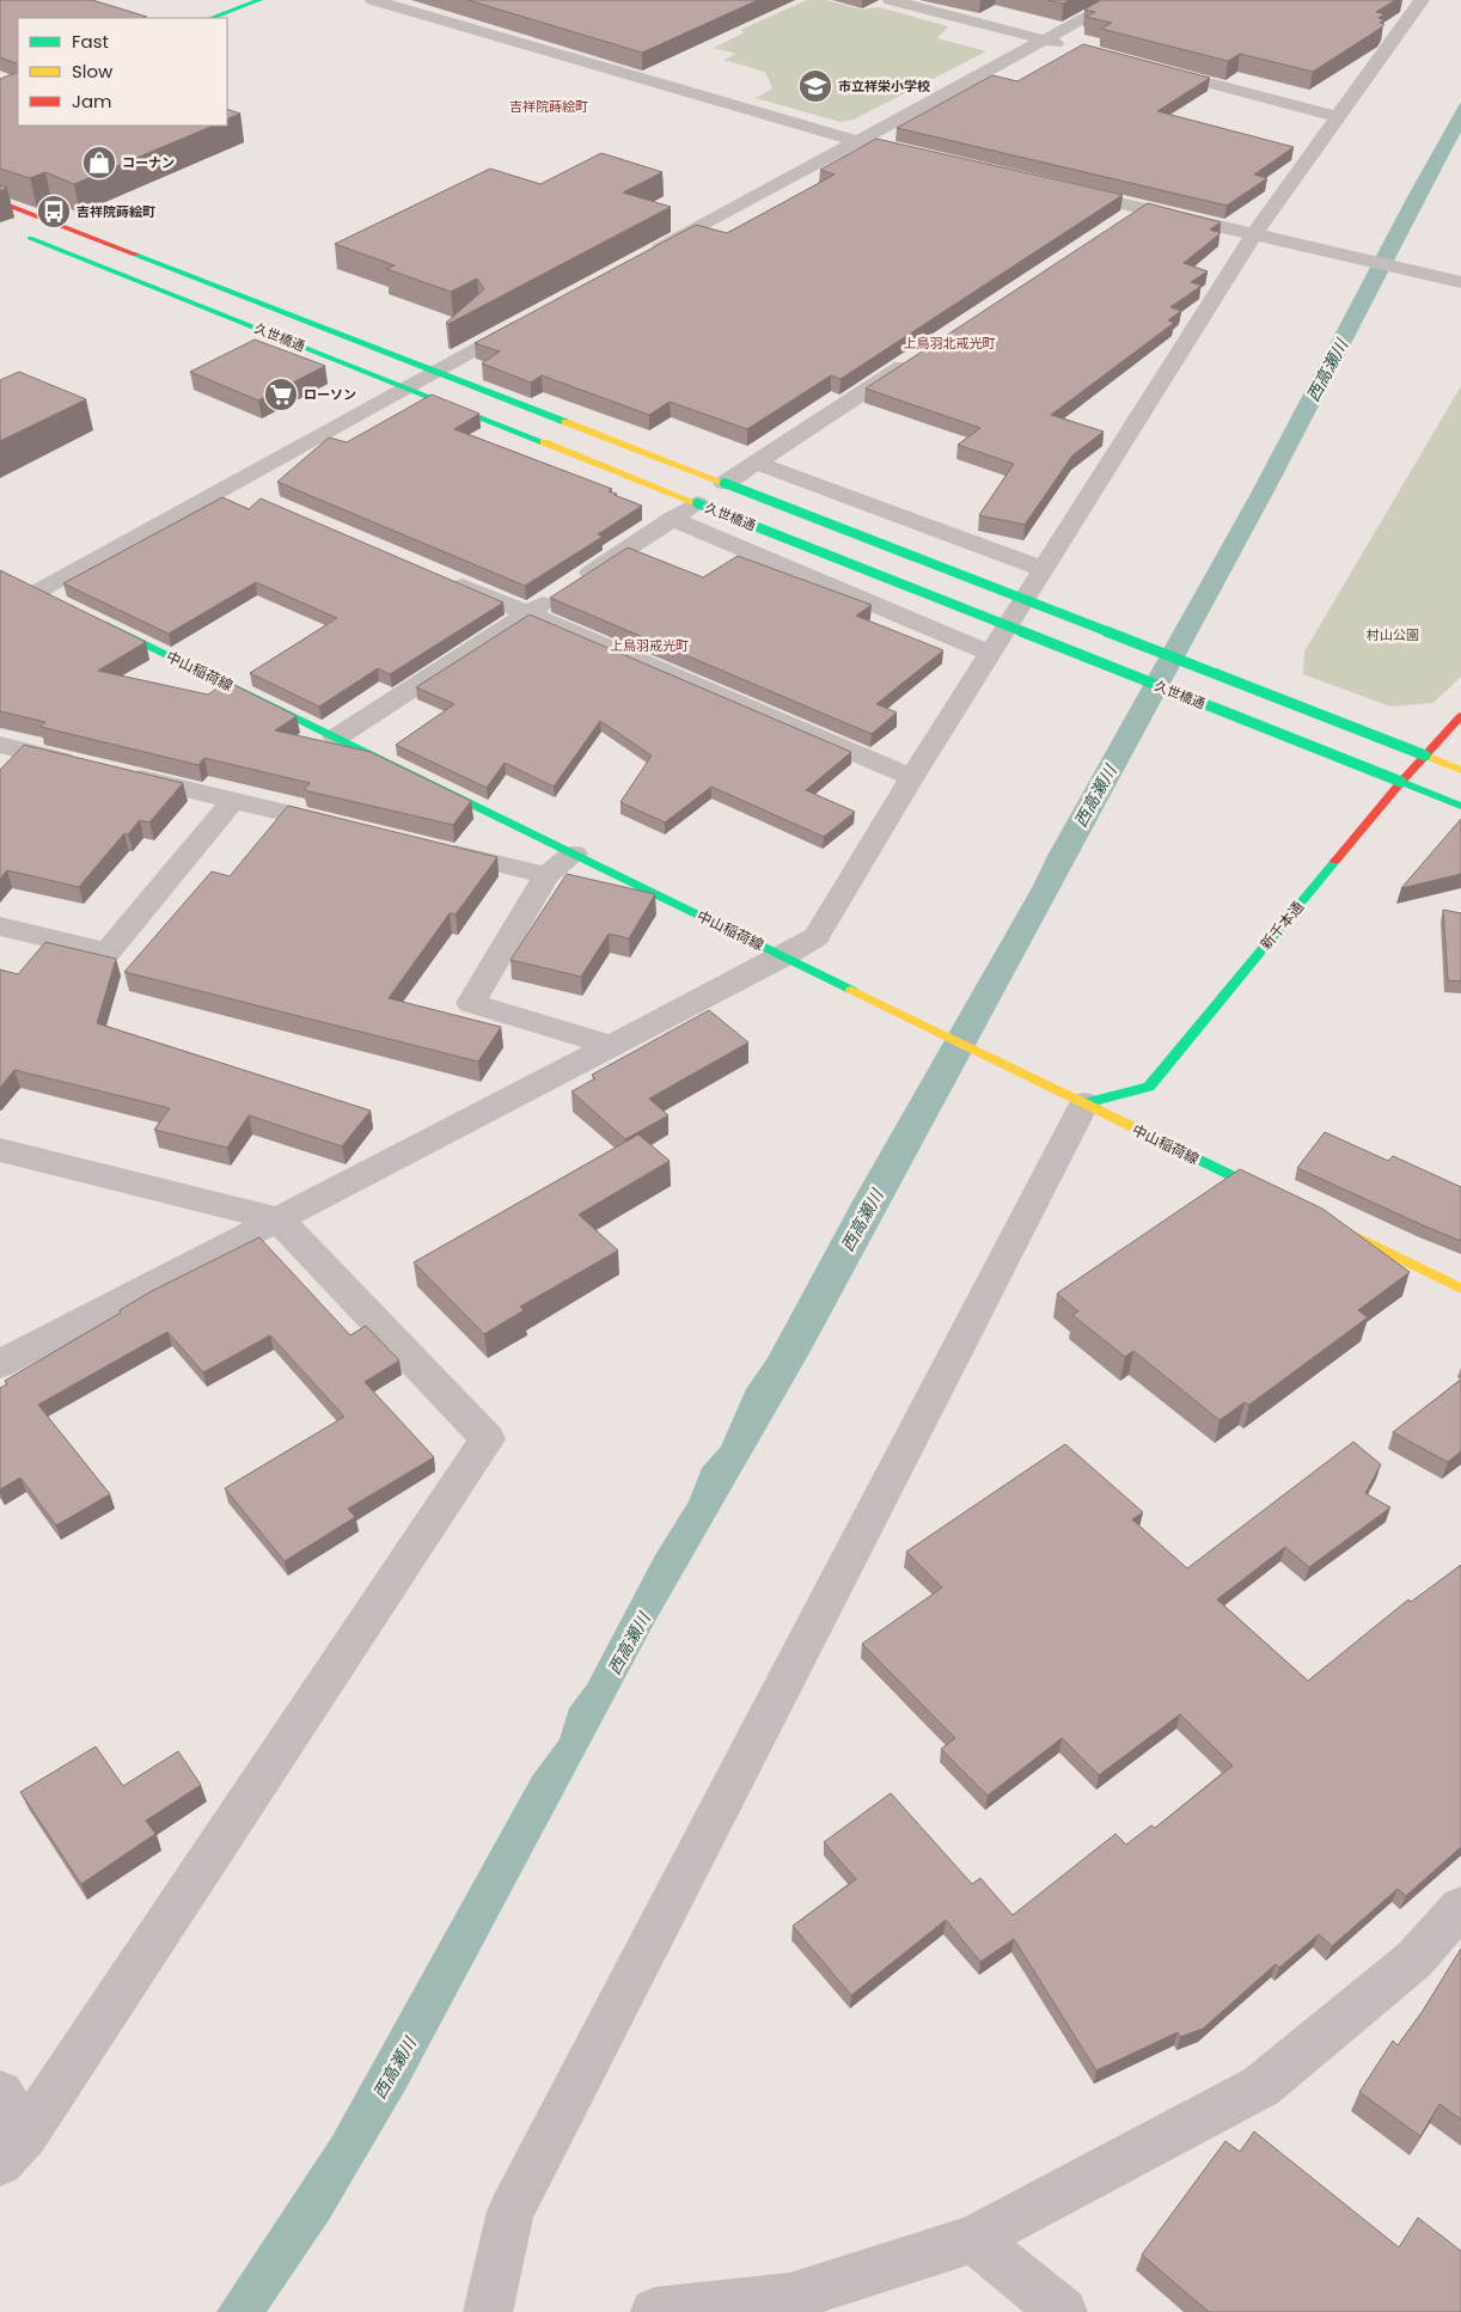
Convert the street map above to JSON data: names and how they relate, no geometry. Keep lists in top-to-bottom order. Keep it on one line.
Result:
{"streets":{"street":["久世橋通","中山稲荷線","新千本通"]},"crossings":[["久世橋通","新千本通"],["中山稲荷線","新千本通"]],"districts":["吉祥院蒔絵町","上鳥羽北戒光町","上鳥羽戒光町"],"water":["西高瀬川"],"parks":["村山公園"],"places":{"school or university":["市立祥栄小学校"],"shop":["コーナン"],"bus stop":["吉祥院蒔絵町"],"supermarket":["ローソン"]},"legend":["Fast","Slow","Jam"]}
